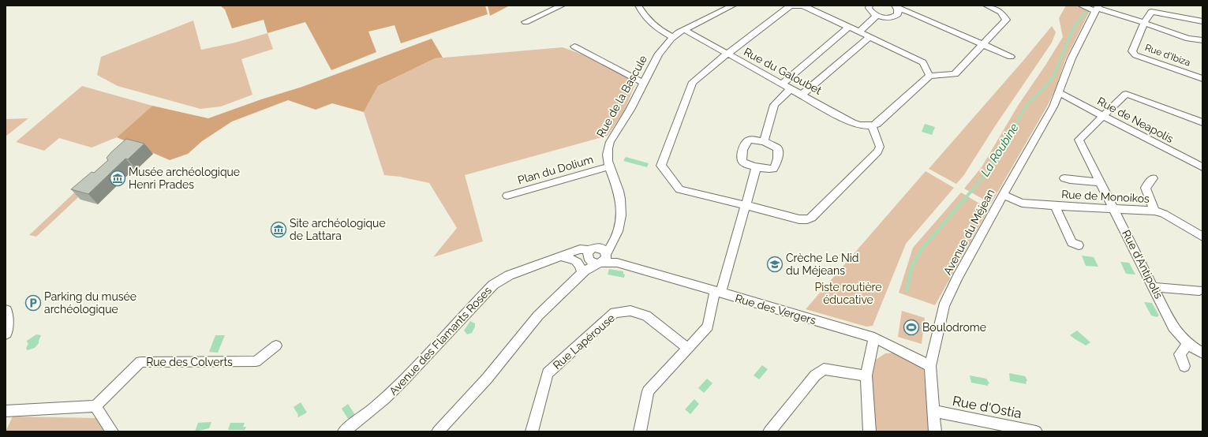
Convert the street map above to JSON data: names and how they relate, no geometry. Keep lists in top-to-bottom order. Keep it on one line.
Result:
{"streets":{"street":["Rue d'Ibiza","Rue du Galoubet","Rue de la Bascule","Rue de Neapolis","Plan du Dolium","Rue de Monoikos","Avenue du Méjean","Rue d'Antipolis","Rue des Vergers","Avenue des Flamants Roses","Rue Lapérouse","Rue des Colverts","Rue d'Ostia"]},"crossings":[["Rue du Galoubet","Rue de la Bascule"],["Rue de la Bascule","Plan du Dolium"],["Rue de la Bascule","Rue des Vergers"],["Rue de la Bascule","Avenue des Flamants Roses"],["Rue de Neapolis","Avenue du Méjean"],["Rue de Neapolis","Rue d'Antipolis"],["Rue de Monoikos","Avenue du Méjean"],["Rue de Monoikos","Rue d'Antipolis"],["Avenue du Méjean","Rue des Vergers"],["Avenue du Méjean","Rue d'Ostia"],["Rue des Vergers","Avenue des Flamants Roses"]],"water":["La Roubine"],"parks":["Piste routière éducative"],"places":{"museum":["Musée archéologique Henri Prades","Site archéologique de Lattara"],"school or university":["Crèche Le Nid du Méjeans"],"parking":["Parking du musée archéologique"],"sports":["Boulodrome"]}}
